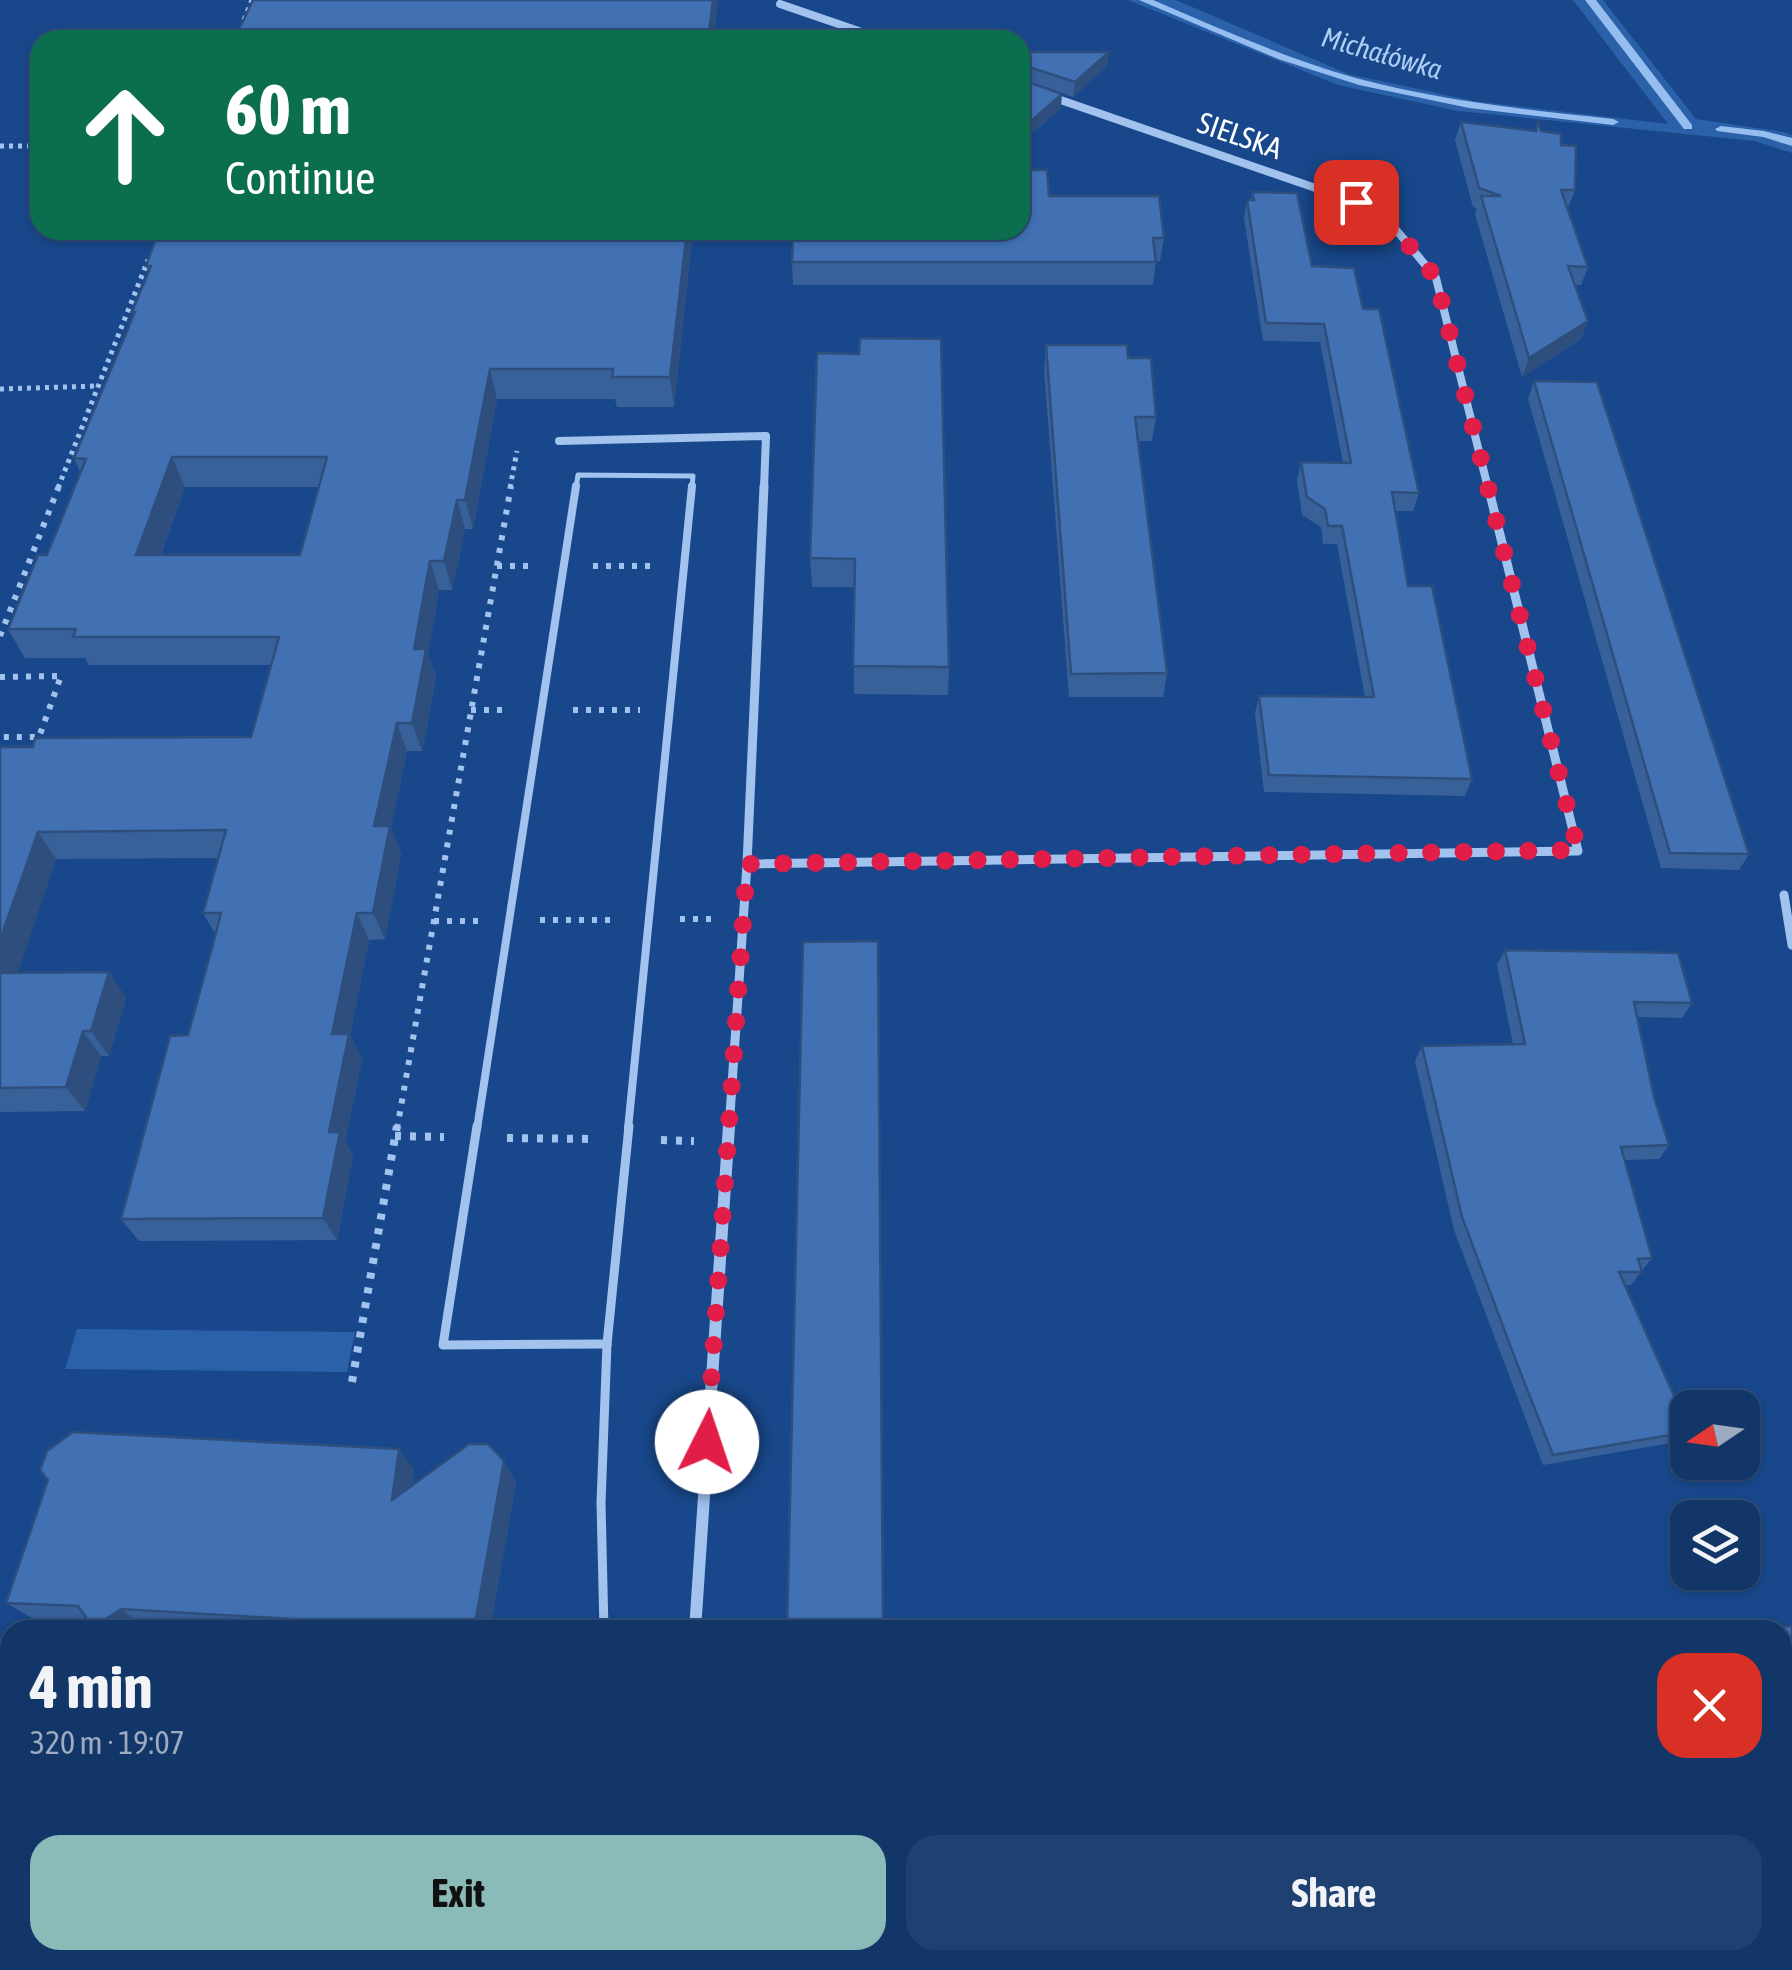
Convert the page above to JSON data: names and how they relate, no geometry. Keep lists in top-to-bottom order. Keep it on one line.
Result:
{"streets":{"street":["SIELSKA"]},"water":["Michałówka"],"north":"left","page":{"turn":["60 m","Continue"],"heading":["4 min","320 m · 19:07"],"buttons":["Exit","Share"]}}
